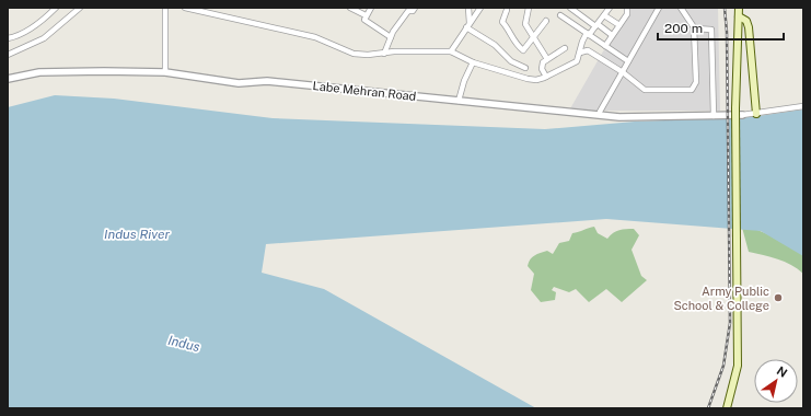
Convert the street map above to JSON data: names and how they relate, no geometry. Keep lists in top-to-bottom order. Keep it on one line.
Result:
{"streets":{"street":["Labe Mehran Road"]},"water":["Indus River","Indus"],"places":["Army Public School & College"],"scale_bar":"200 m","north":"top right"}
